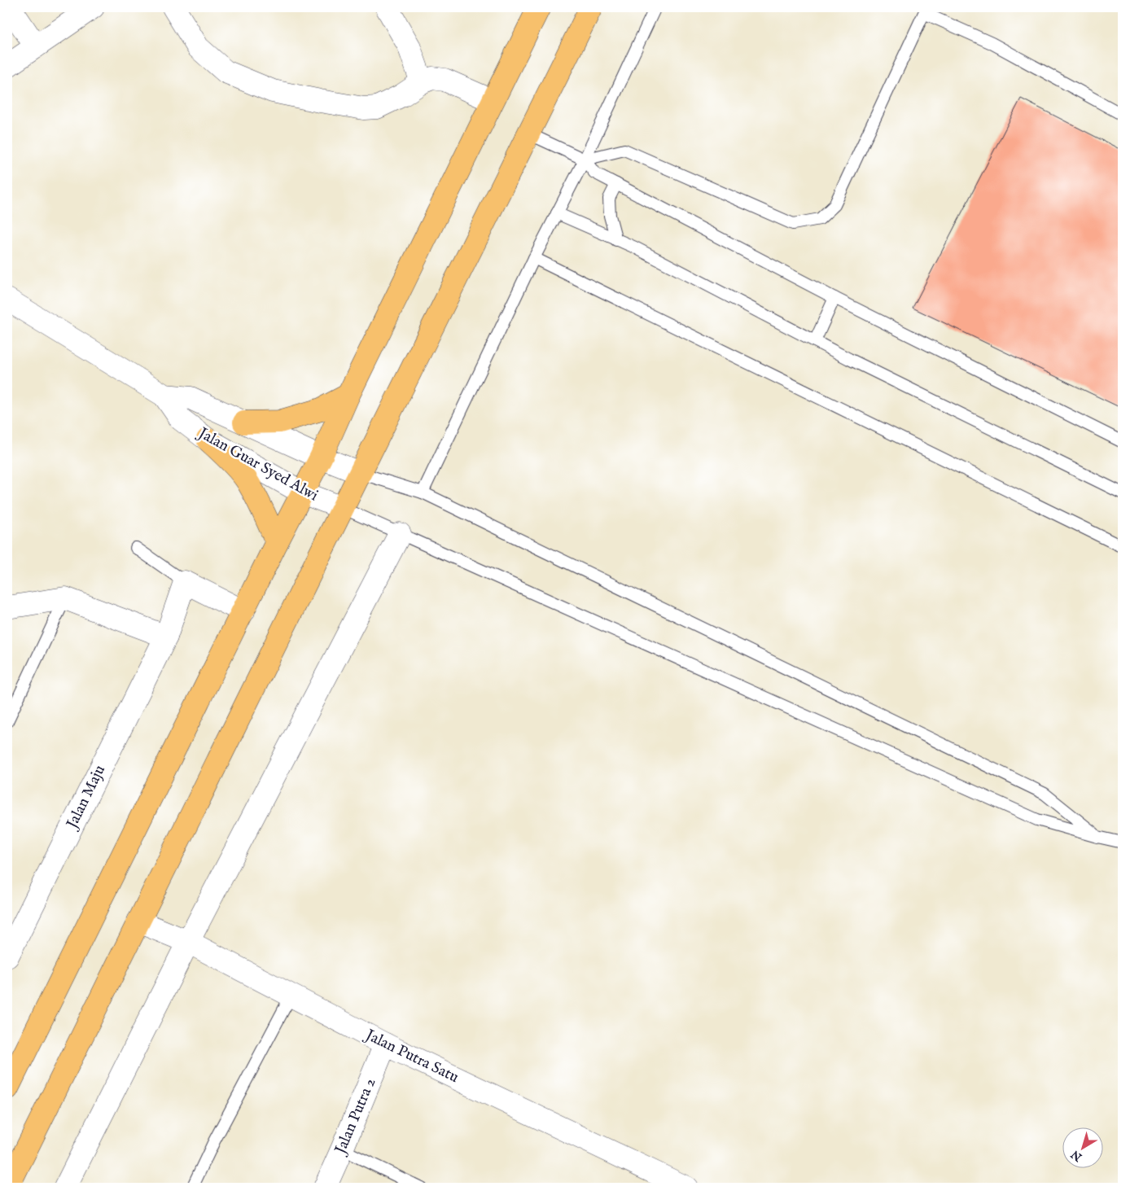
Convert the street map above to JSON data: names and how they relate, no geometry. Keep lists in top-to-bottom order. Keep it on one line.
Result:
{"streets":{"street":["Jalan Guar Syed Alwi","Jalan Maju","Jalan Putra Satu","Jalan Putra 2"]},"crossings":[["Jalan Putra Satu","Jalan Putra 2"]],"north":"bottom left"}
